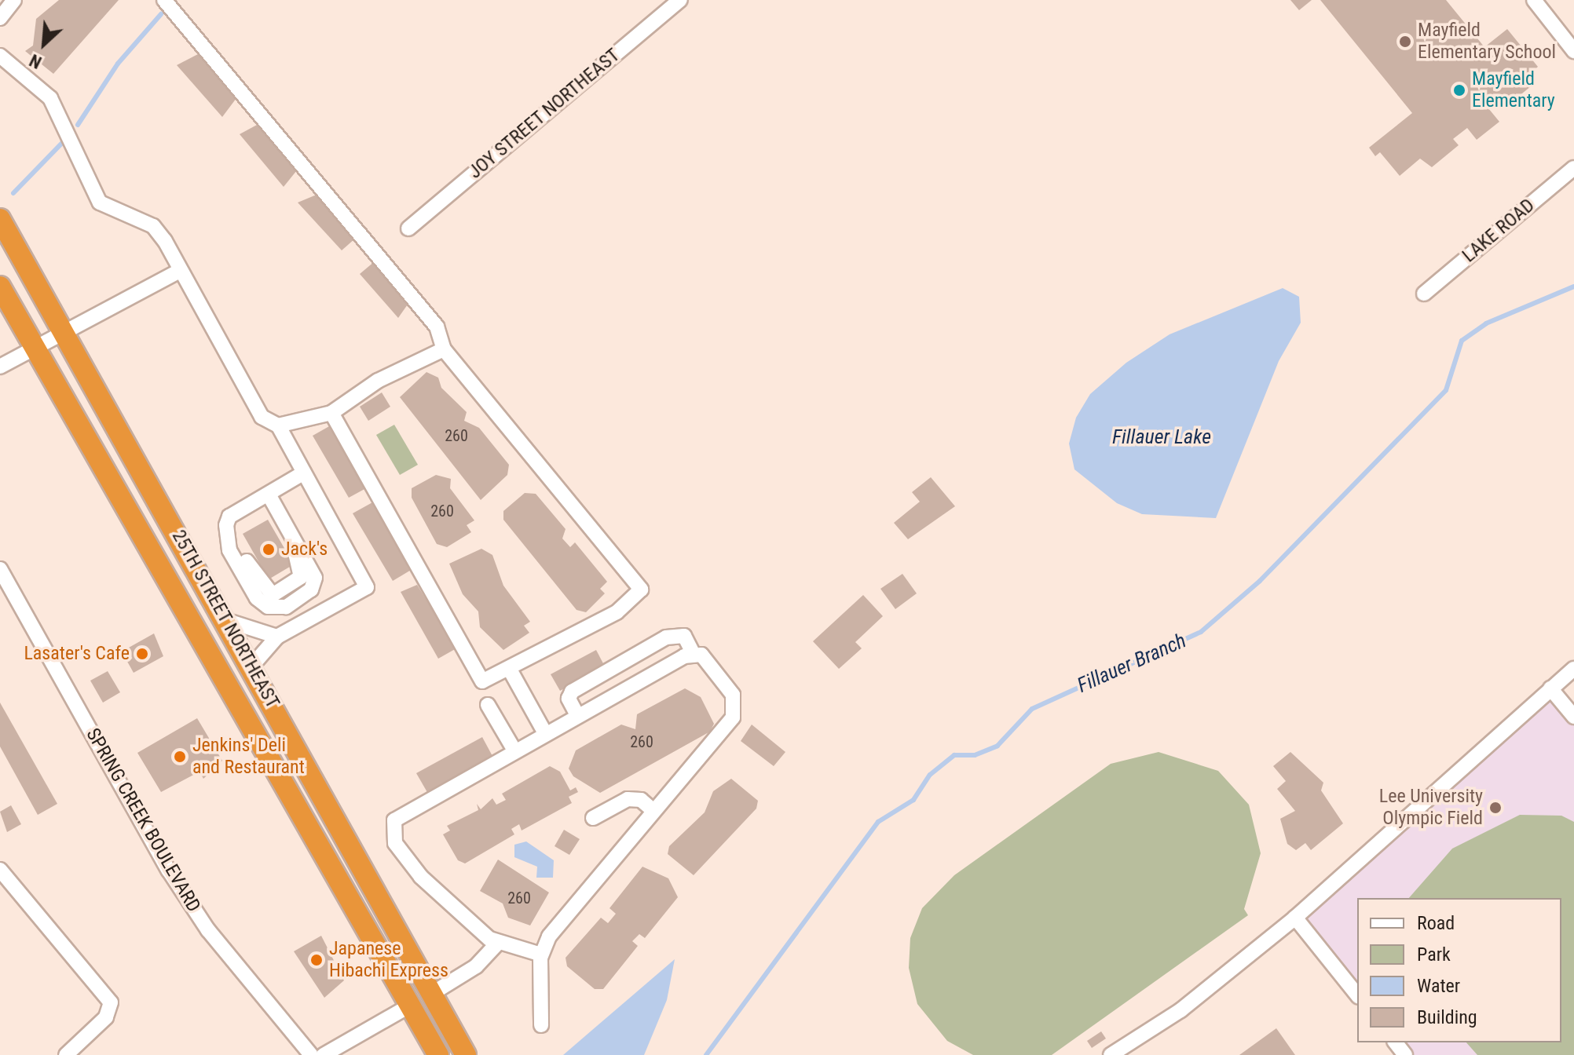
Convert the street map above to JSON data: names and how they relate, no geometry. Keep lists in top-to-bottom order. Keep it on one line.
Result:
{"streets":{"highway":["25TH STREET NORTHEAST"],"street":["JOY STREET NORTHEAST","LAKE ROAD","SPRING CREEK BOULEVARD"]},"water":["Fillauer Lake","Fillauer Branch"],"places":["Mayfield Elementary School","Mayfield Elementary","Jack's","Lasater's Cafe","Jenkins' Deli and Restaurant","Lee University Olympic Field","Japanese Hibachi Express"],"house_numbers":["260","260","260","260"],"legend":["Road","Park","Water","Building"],"north":"bottom left"}
